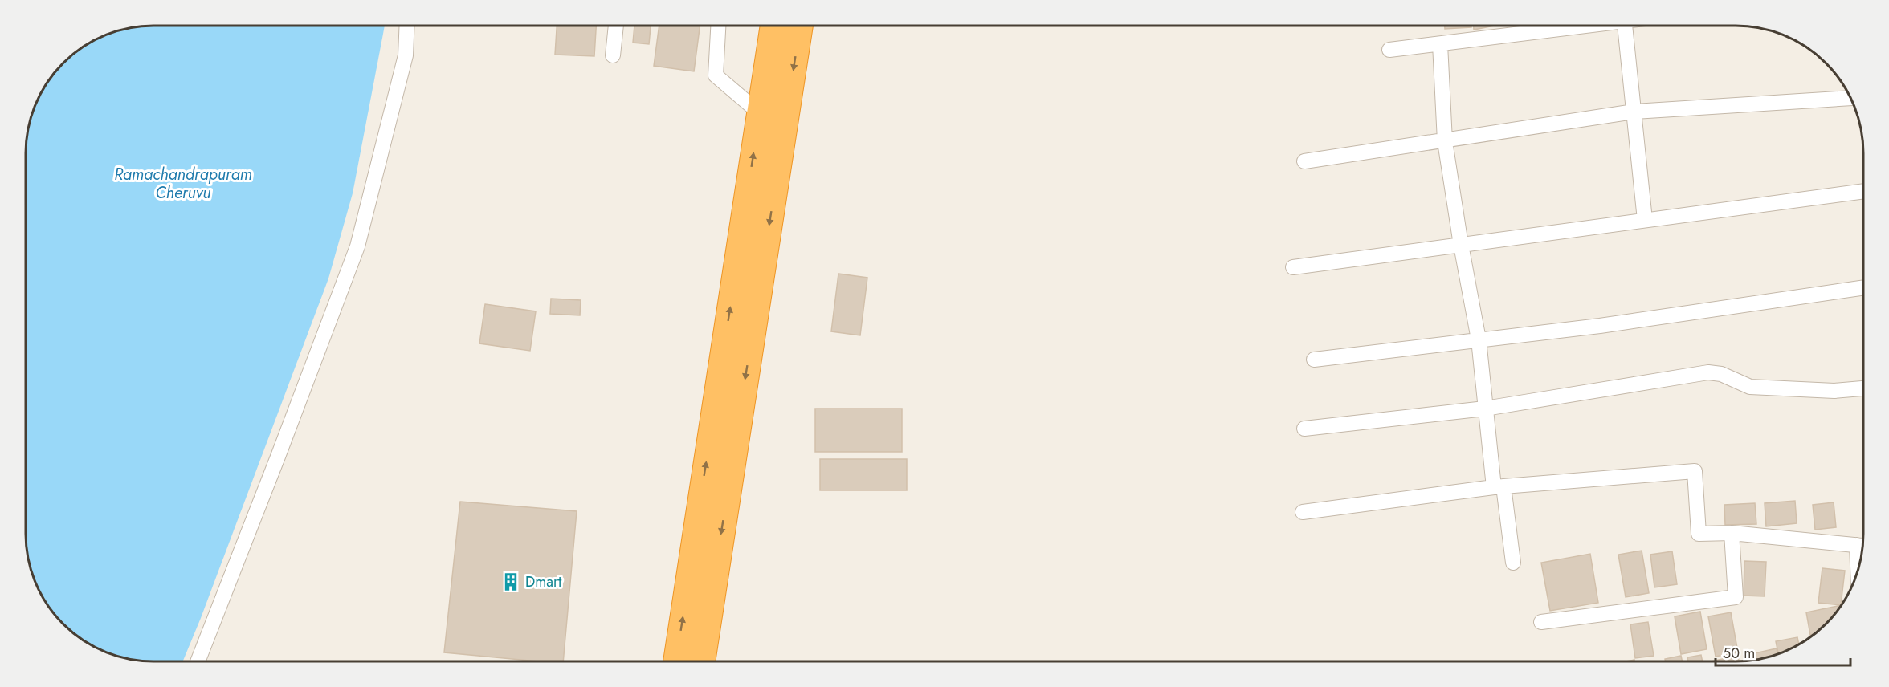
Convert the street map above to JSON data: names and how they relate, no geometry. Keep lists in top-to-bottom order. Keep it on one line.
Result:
{"water":["Ramachandrapuram Cheruvu"],"places":{"building":["Dmart"]},"scale_bar":"50 m"}
